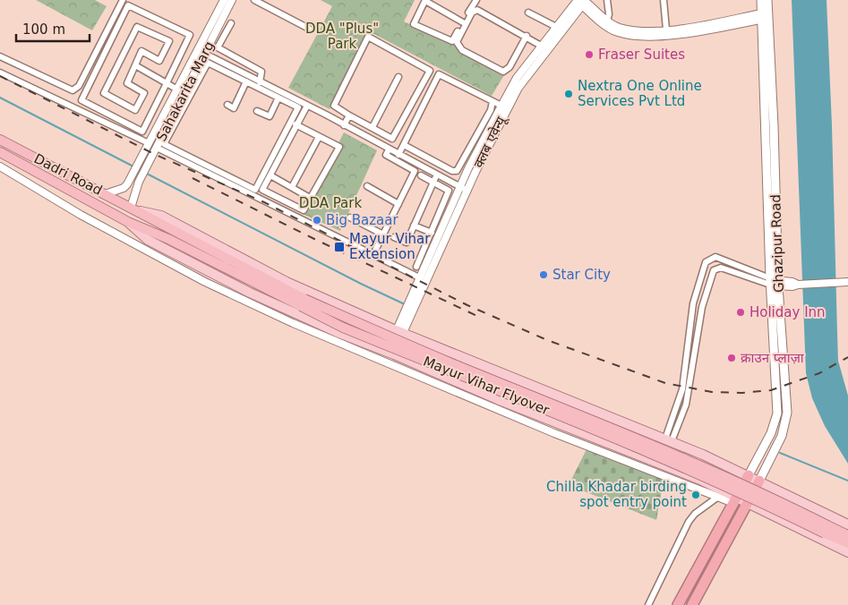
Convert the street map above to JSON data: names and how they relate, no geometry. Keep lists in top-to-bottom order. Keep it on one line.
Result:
{"streets":{"highway":["Dadri Road","Mayur Vihar Flyover"],"main road":["Ghazipur Road"],"street":["Sahakarita Marg","क्लब एवेन्यू"]},"crossings":[["Sahakarita Marg","Dadri Road"],["Sahakarita Marg","Mayur Vihar Flyover"],["Dadri Road","Mayur Vihar Flyover"]],"parks":["DDA \"Plus\" Park","DDA Park"],"places":{"other":["Fraser Suites","Nextra One Online Services Pvt Ltd","Big Bazaar","Star City","Holiday Inn","क्राउन प्लाज़ा","Chilla Khadar birding spot entry point"],"transit":["Mayur Vihar Extension"]},"scale_bar":"100 m"}
